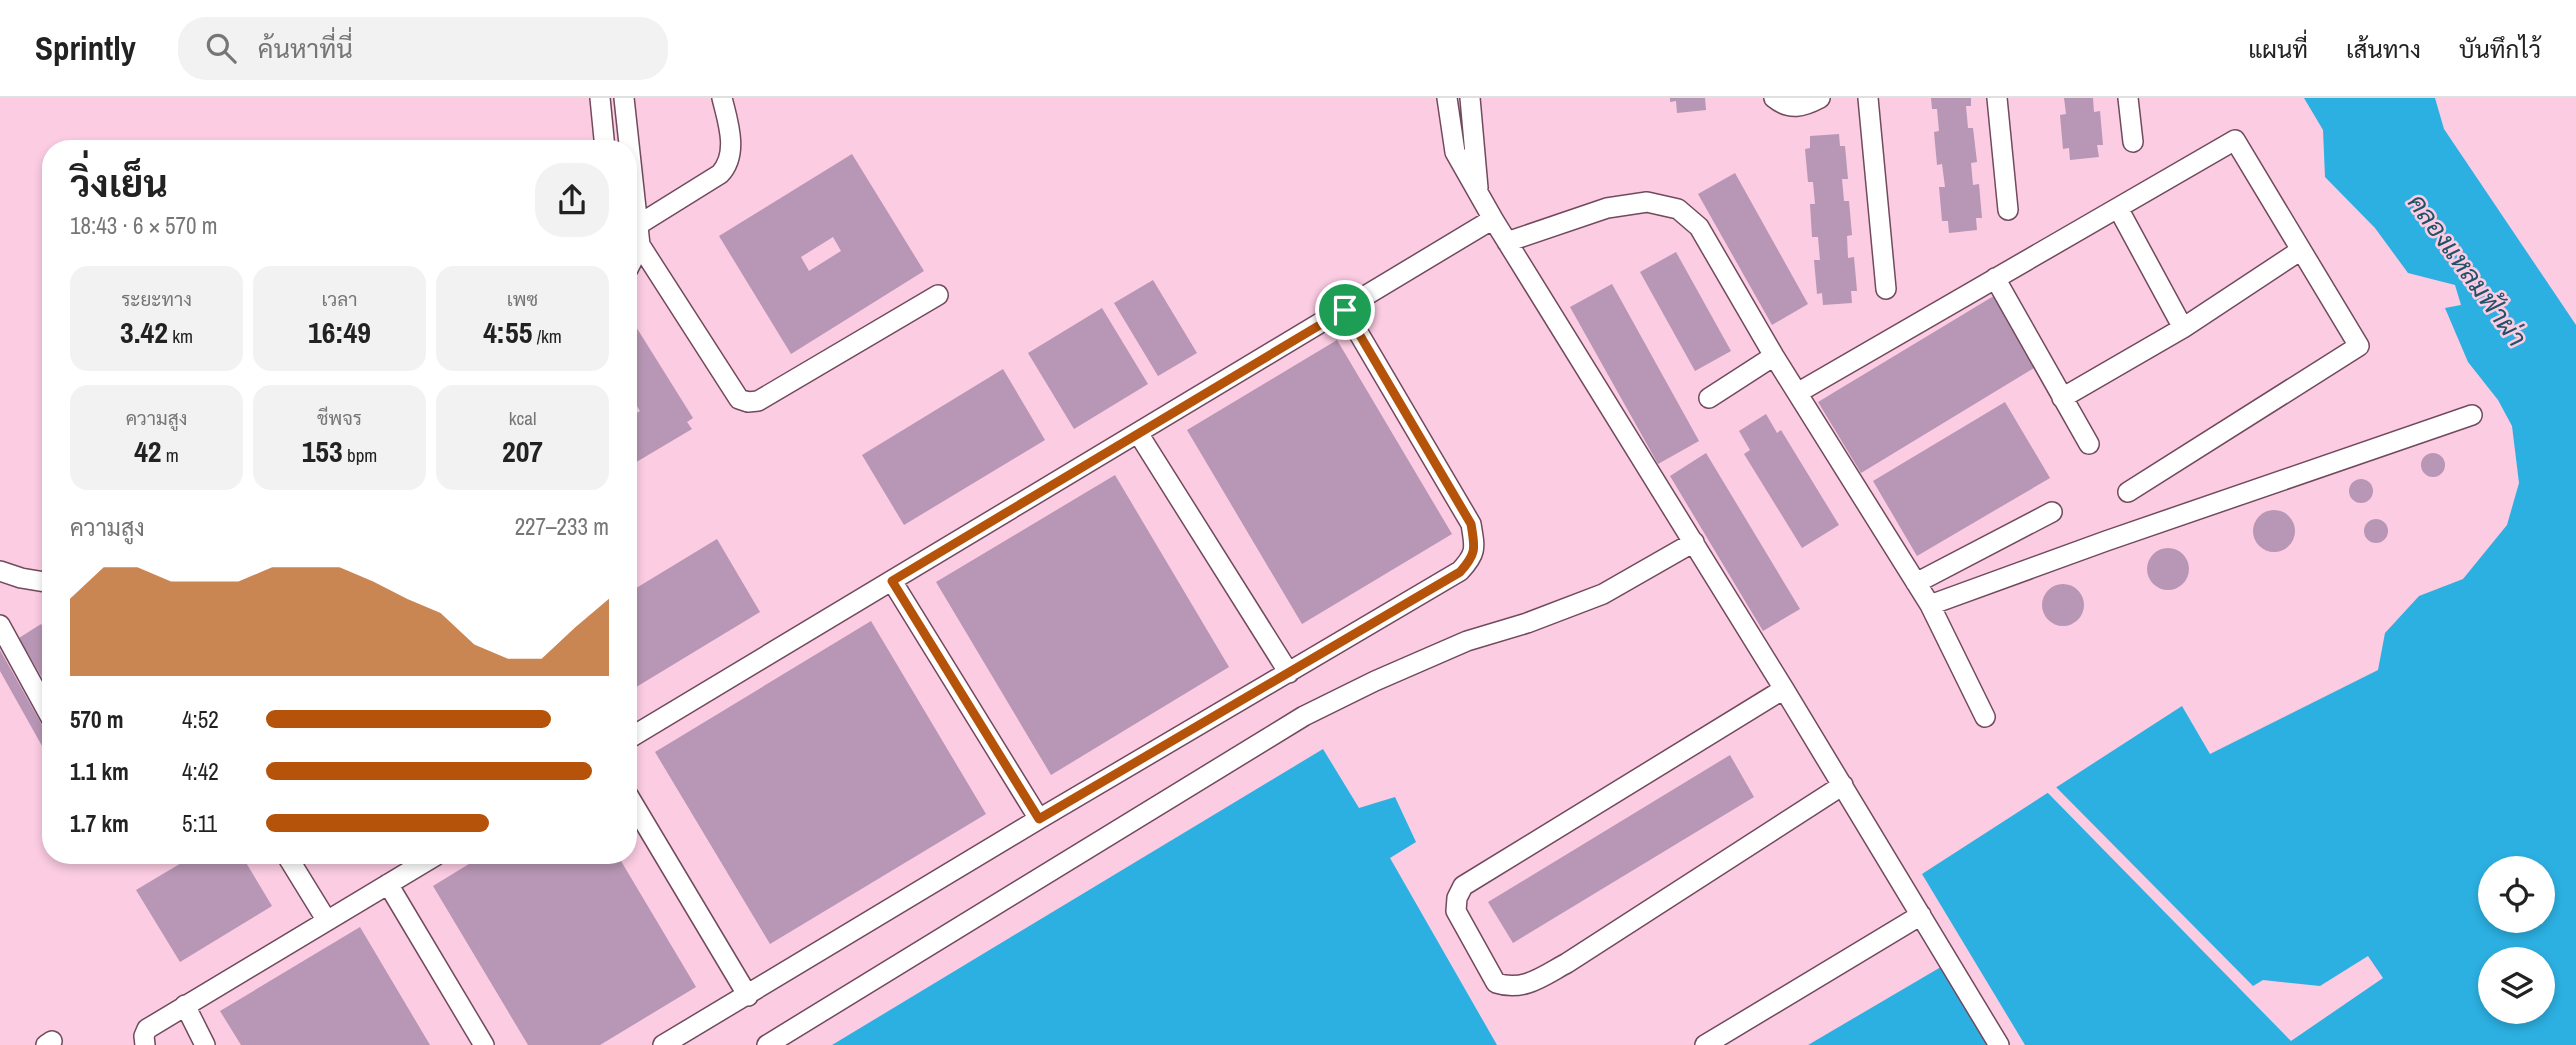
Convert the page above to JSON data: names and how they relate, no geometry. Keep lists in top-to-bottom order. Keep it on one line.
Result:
{"water":["คลองแหลมฟ้าผ่า"],"page":{"header":"Sprintly","search":"ค้นหาที่นี่","nav":["แผนที่","เส้นทาง","บันทึกไว้"],"heading":["วิ่งเย็น","18:43 · 6 × 570 m"],"stats":[["ระยะทาง","3.42 km"],["เวลา","16:49"],["เพซ","4:55 /km"],["ความสูง","42 m"],["ชีพจร","153 bpm"],["kcal","207"]],"chart":["ความสูง","227–233 m"],"list":[{"name":"570 m","note":"4:52"},{"name":"1.1 km","note":"4:42"},{"name":"1.7 km","note":"5:11"}]}}
